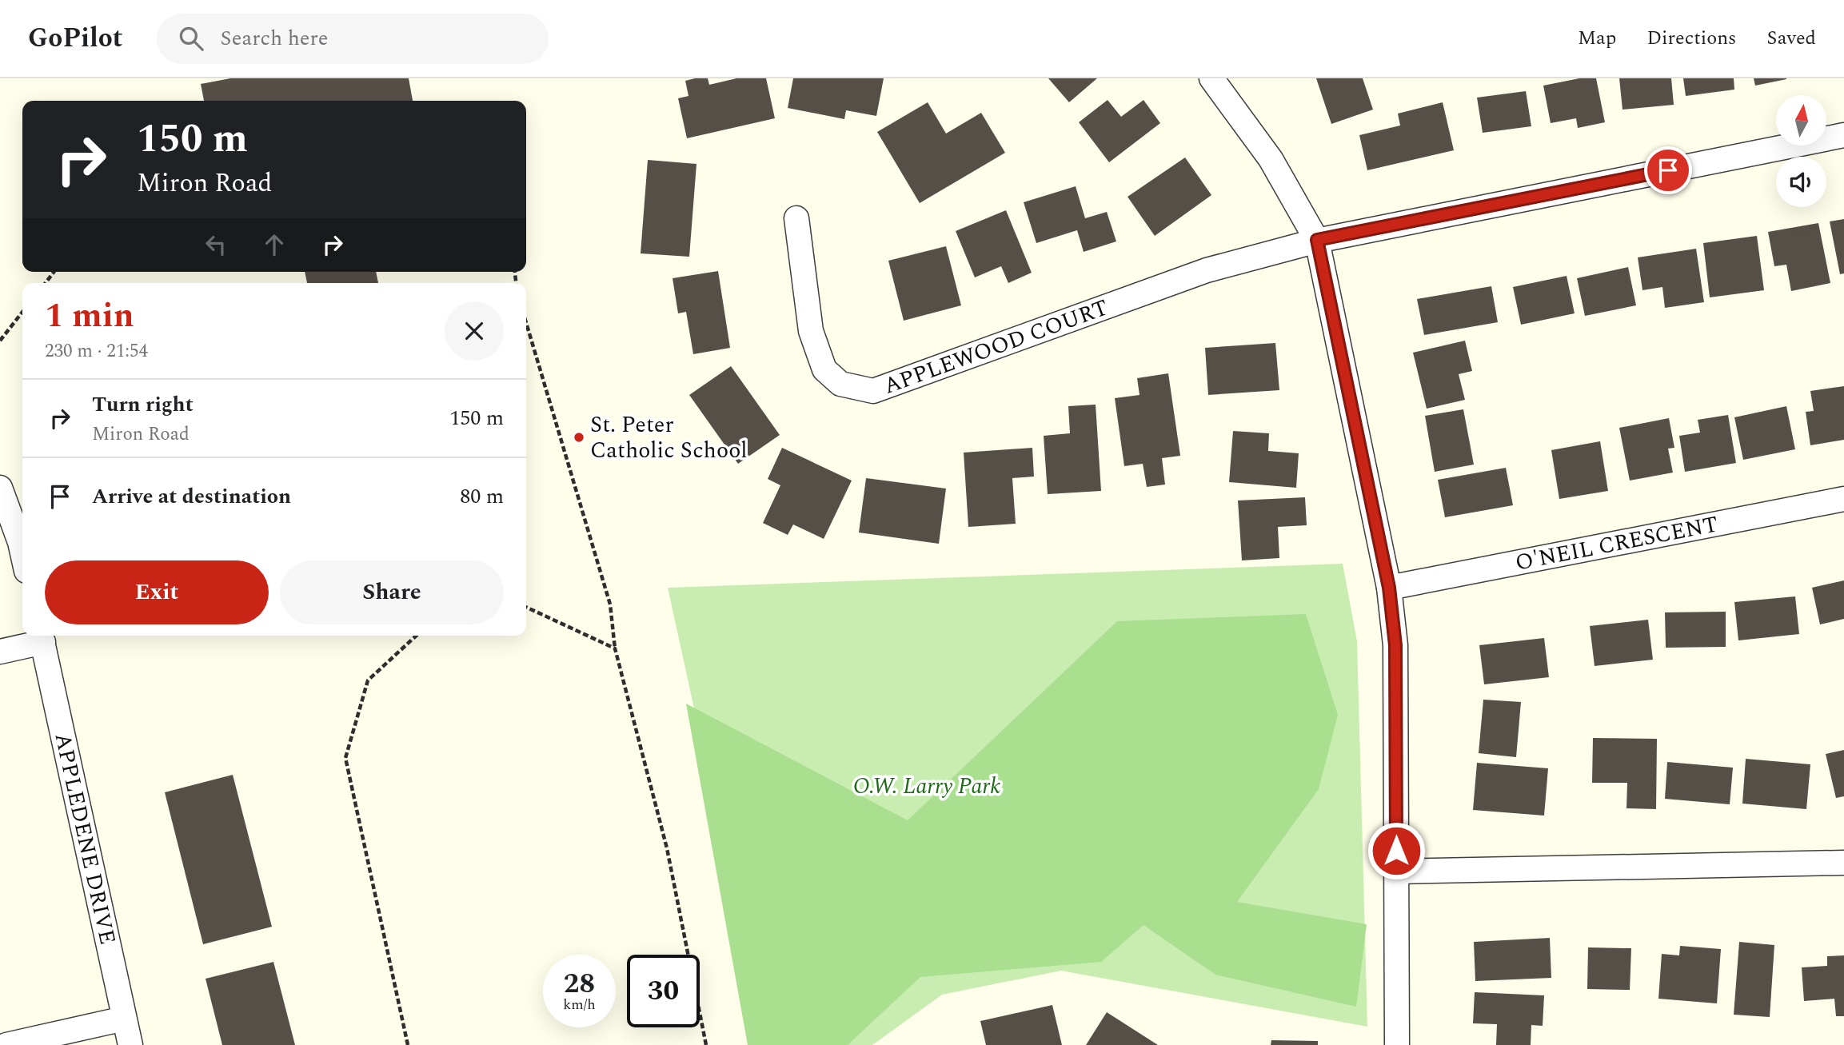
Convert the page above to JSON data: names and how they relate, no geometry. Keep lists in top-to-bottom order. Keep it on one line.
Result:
{"streets":{"street":["APPLEWOOD COURT","O'NEIL CRESCENT","APPLEDENE DRIVE"]},"parks":["O.W. Larry Park"],"places":["St. Peter Catholic School"],"north":"top","page":{"header":"GoPilot","search":"Search here","nav":["Map","Directions","Saved"],"turn":["150 m","Miron Road"],"heading":["1 min","230 m · 21:54"],"list":[{"name":"Turn right","note":"Miron Road","value":"150 m"},{"name":"Arrive at destination","value":"80 m"}],"buttons":["Exit","Share"],"speed":"28 km/h","limit":"30"}}
